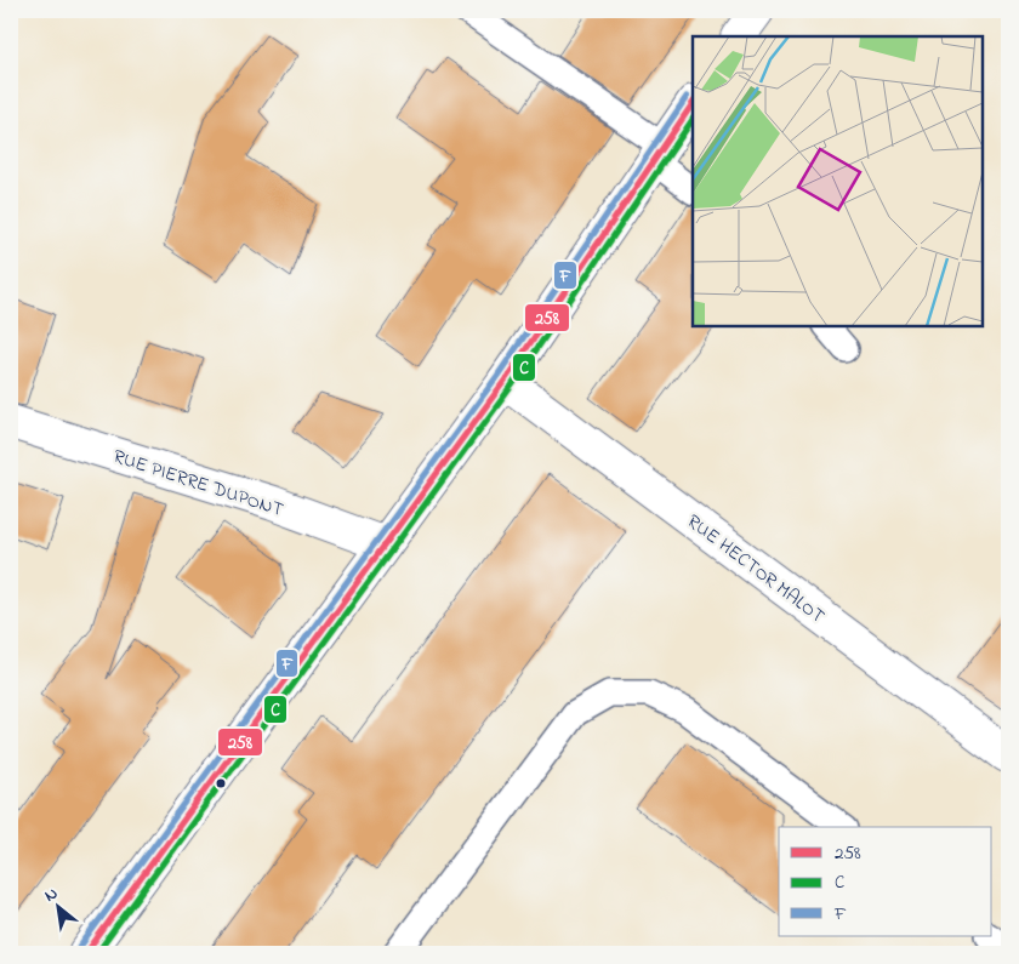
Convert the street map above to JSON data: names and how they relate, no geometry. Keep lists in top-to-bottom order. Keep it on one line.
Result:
{"streets":{"main road":["RUE PIERRE DUPONT","RUE HECTOR MALOT"]},"lines":["transit line F","transit line 258","transit line C"],"legend":["258","C","F"],"north":"top left"}
